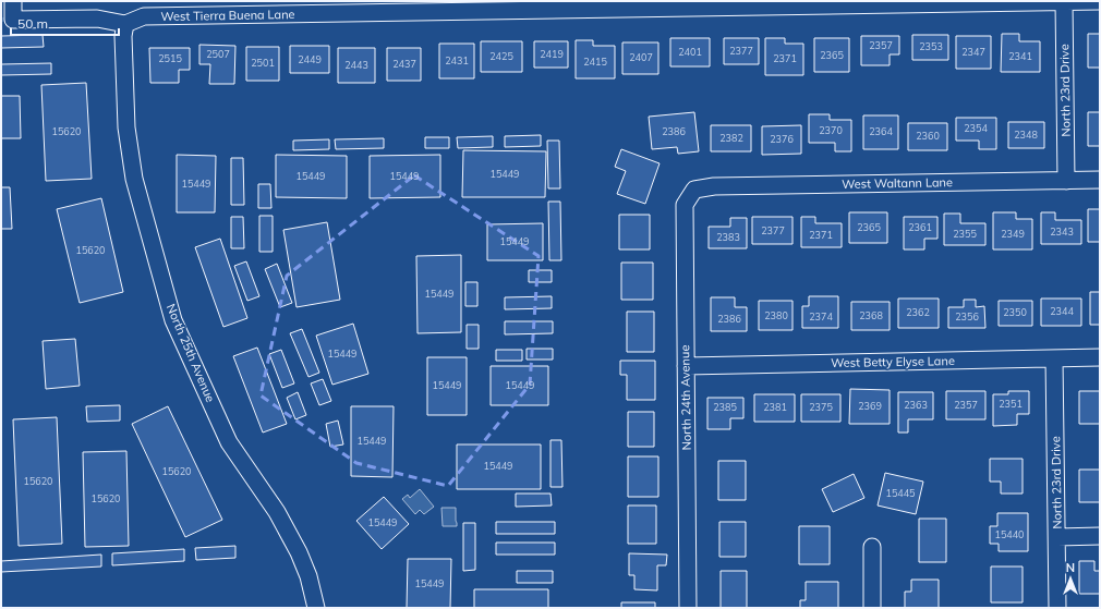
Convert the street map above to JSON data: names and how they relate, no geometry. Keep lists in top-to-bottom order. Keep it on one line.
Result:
{"streets":{"street":["West Tierra Buena Lane","North 23rd Drive","West Waltann Lane","North 25th Avenue","West Betty Elyse Lane","North 24th Avenue"]},"crossings":[["West Tierra Buena Lane","North 23rd Drive"],["West Tierra Buena Lane","North 25th Avenue"],["North 23rd Drive","West Waltann Lane"],["North 23rd Drive","West Betty Elyse Lane"],["West Waltann Lane","North 24th Avenue"],["West Betty Elyse Lane","North 24th Avenue"]],"house_numbers":["2357","2353","2377","2401","2347","2507","2419","2365","2425","2341","2407","2515","2371","2449","2431","2415","2501","2437","2443","2354","2370","15620","2386","2364","2348","2360","2382","2376","15449","15449","15449","15449","2365","2361","2377","2343","2355","2349","2371","2383","15449","15620","15449","2344","2362","2350","2380","2368","2374","2356","2386","15449","15449","15449","2351","2363","2357","2369","2385","2381","2375","15449","15449","15620","15620","15445","15620","15449","15440","15449"],"scale_bar":"50 m","north":"top"}
